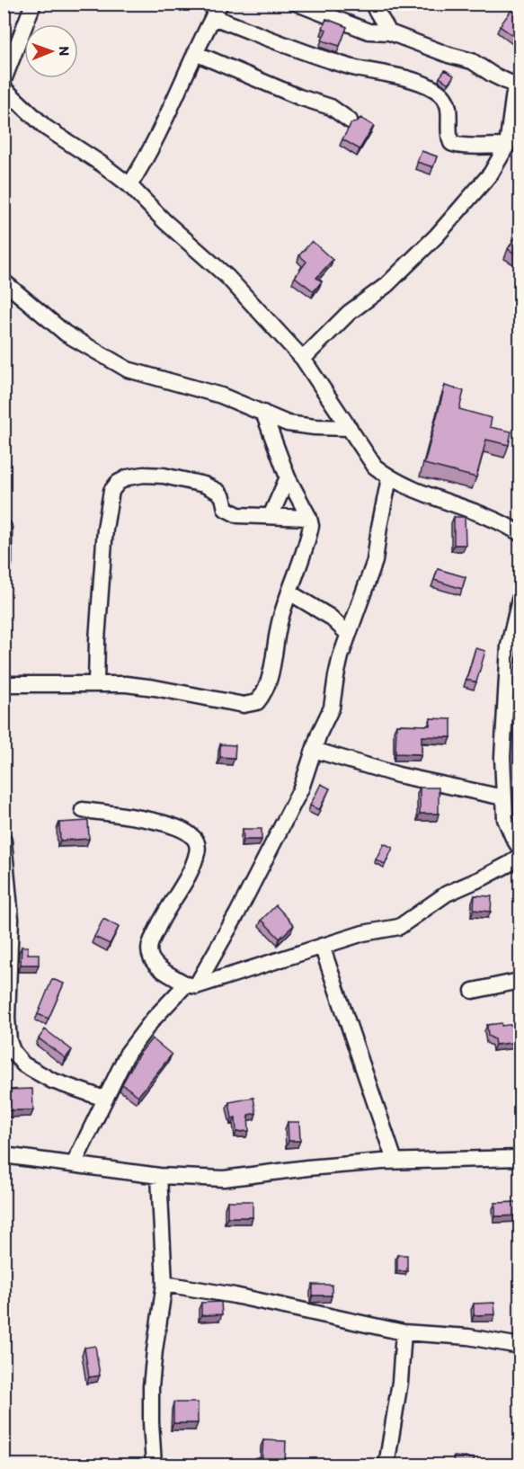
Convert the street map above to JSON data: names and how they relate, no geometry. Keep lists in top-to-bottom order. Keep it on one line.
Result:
{"north":"right"}
